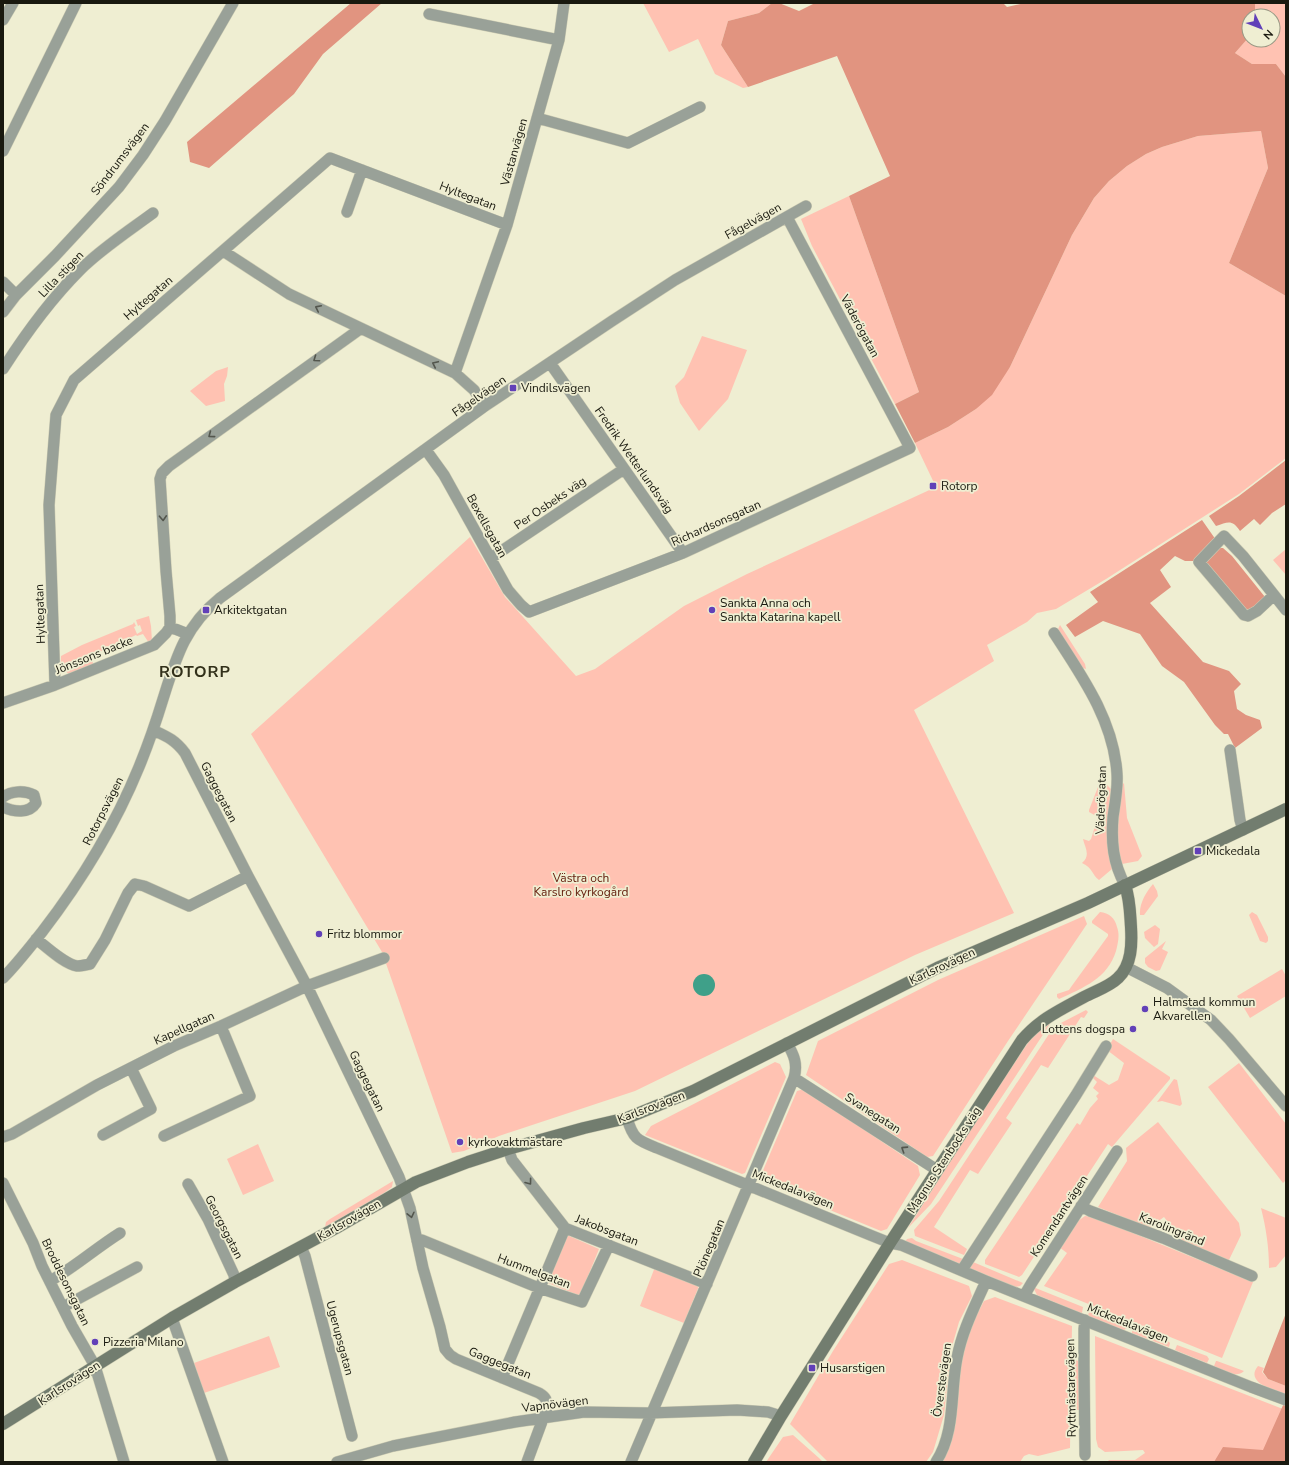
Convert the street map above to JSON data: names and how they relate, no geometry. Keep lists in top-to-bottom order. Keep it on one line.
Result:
{"streets":{"street":["Västanvägen","Söndrumsvägen","Hyltegatan","Fågelvägen","Lilla stigen","Väderögatan","Fredrik Wetterlundsväg","Per Osbeks väg","Richardsonsgatan","Bexellsgatan","Jönssons backe","Gaggegatan","Rotorpsvägen","Karlsrovägen","Kapellgatan","Svanegatan","Magnus Stenbocks väg","Mickedalavägen","Komendantvägen","Georgsgatan","Karolingränd","Jakobsgatan","Plönegatan","Hummelgatan","Broddesonsgatan","Ugerupsgatan","Överstevägen","Ryttmästarevägen","Vapnövägen"]},"crossings":[["Västanvägen","Hyltegatan"],["Hyltegatan","Jönssons backe"],["Fågelvägen","Väderögatan"],["Fågelvägen","Fredrik Wetterlundsväg"],["Fågelvägen","Bexellsgatan"],["Fågelvägen","Rotorpsvägen"],["Väderögatan","Richardsonsgatan"],["Väderögatan","Karlsrovägen"],["Väderögatan","Magnus Stenbocks väg"],["Fredrik Wetterlundsväg","Per Osbeks väg"],["Fredrik Wetterlundsväg","Richardsonsgatan"],["Per Osbeks väg","Bexellsgatan"],["Richardsonsgatan","Bexellsgatan"],["Gaggegatan","Rotorpsvägen"],["Gaggegatan","Karlsrovägen"],["Gaggegatan","Kapellgatan"],["Gaggegatan","Hummelgatan"],["Gaggegatan","Vapnövägen"],["Karlsrovägen","Magnus Stenbocks väg"],["Karlsrovägen","Mickedalavägen"],["Karlsrovägen","Georgsgatan"],["Karlsrovägen","Jakobsgatan"],["Karlsrovägen","Plönegatan"],["Karlsrovägen","Broddesonsgatan"],["Karlsrovägen","Ugerupsgatan"],["Svanegatan","Magnus Stenbocks väg"],["Svanegatan","Plönegatan"],["Magnus Stenbocks väg","Mickedalavägen"],["Magnus Stenbocks väg","Vapnövägen"],["Mickedalavägen","Komendantvägen"],["Mickedalavägen","Plönegatan"],["Mickedalavägen","Överstevägen"],["Mickedalavägen","Ryttmästarevägen"],["Komendantvägen","Karolingränd"],["Jakobsgatan","Plönegatan"],["Jakobsgatan","Hummelgatan"],["Plönegatan","Vapnövägen"]],"one_way":["Svanegatan","Jakobsgatan"],"districts":["ROTORP"],"parks":["Västra och Karslro kyrkogård"],"places":{"transit":["Vindilsvägen","Rotorp","Arkitektgatan","Mickedala","Husarstigen"],"other":["Sankta Anna och Sankta Katarina kapell","Fritz blommor","Halmstad kommun Akvarellen","Lottens dogspa","kyrkovaktmästare","Pizzeria Milano"]},"north":"bottom right"}
